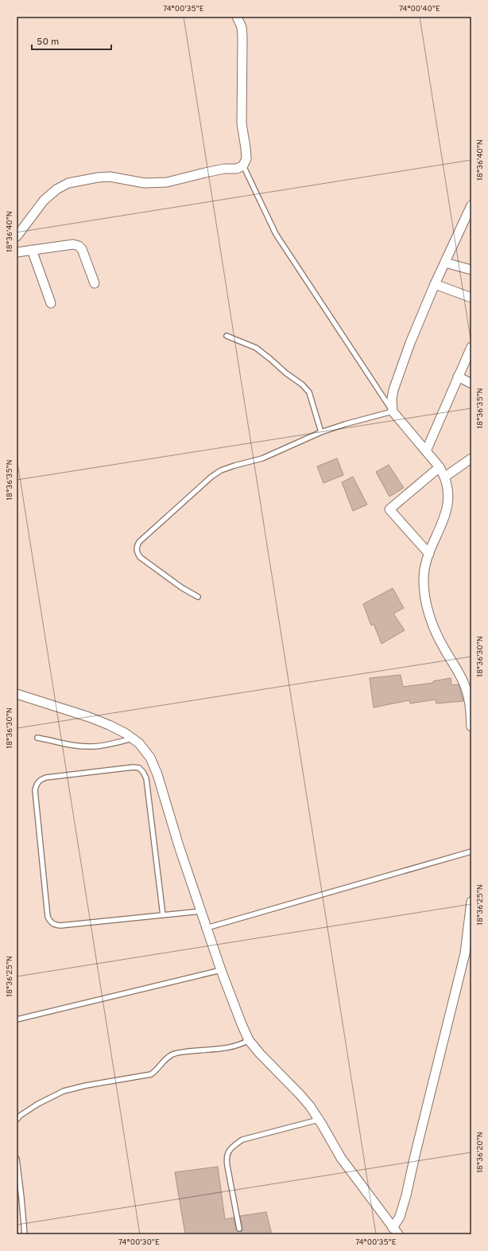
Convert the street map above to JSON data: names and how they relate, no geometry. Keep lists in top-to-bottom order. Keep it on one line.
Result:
{"scale_bar":"50 m","coordinates":["74°00'35\"E","74°00'40\"E","18°36'40\"N","18°36'35\"N","18°36'30\"N","18°36'25\"N","18°36'20\"N","74°00'30\"E"]}
